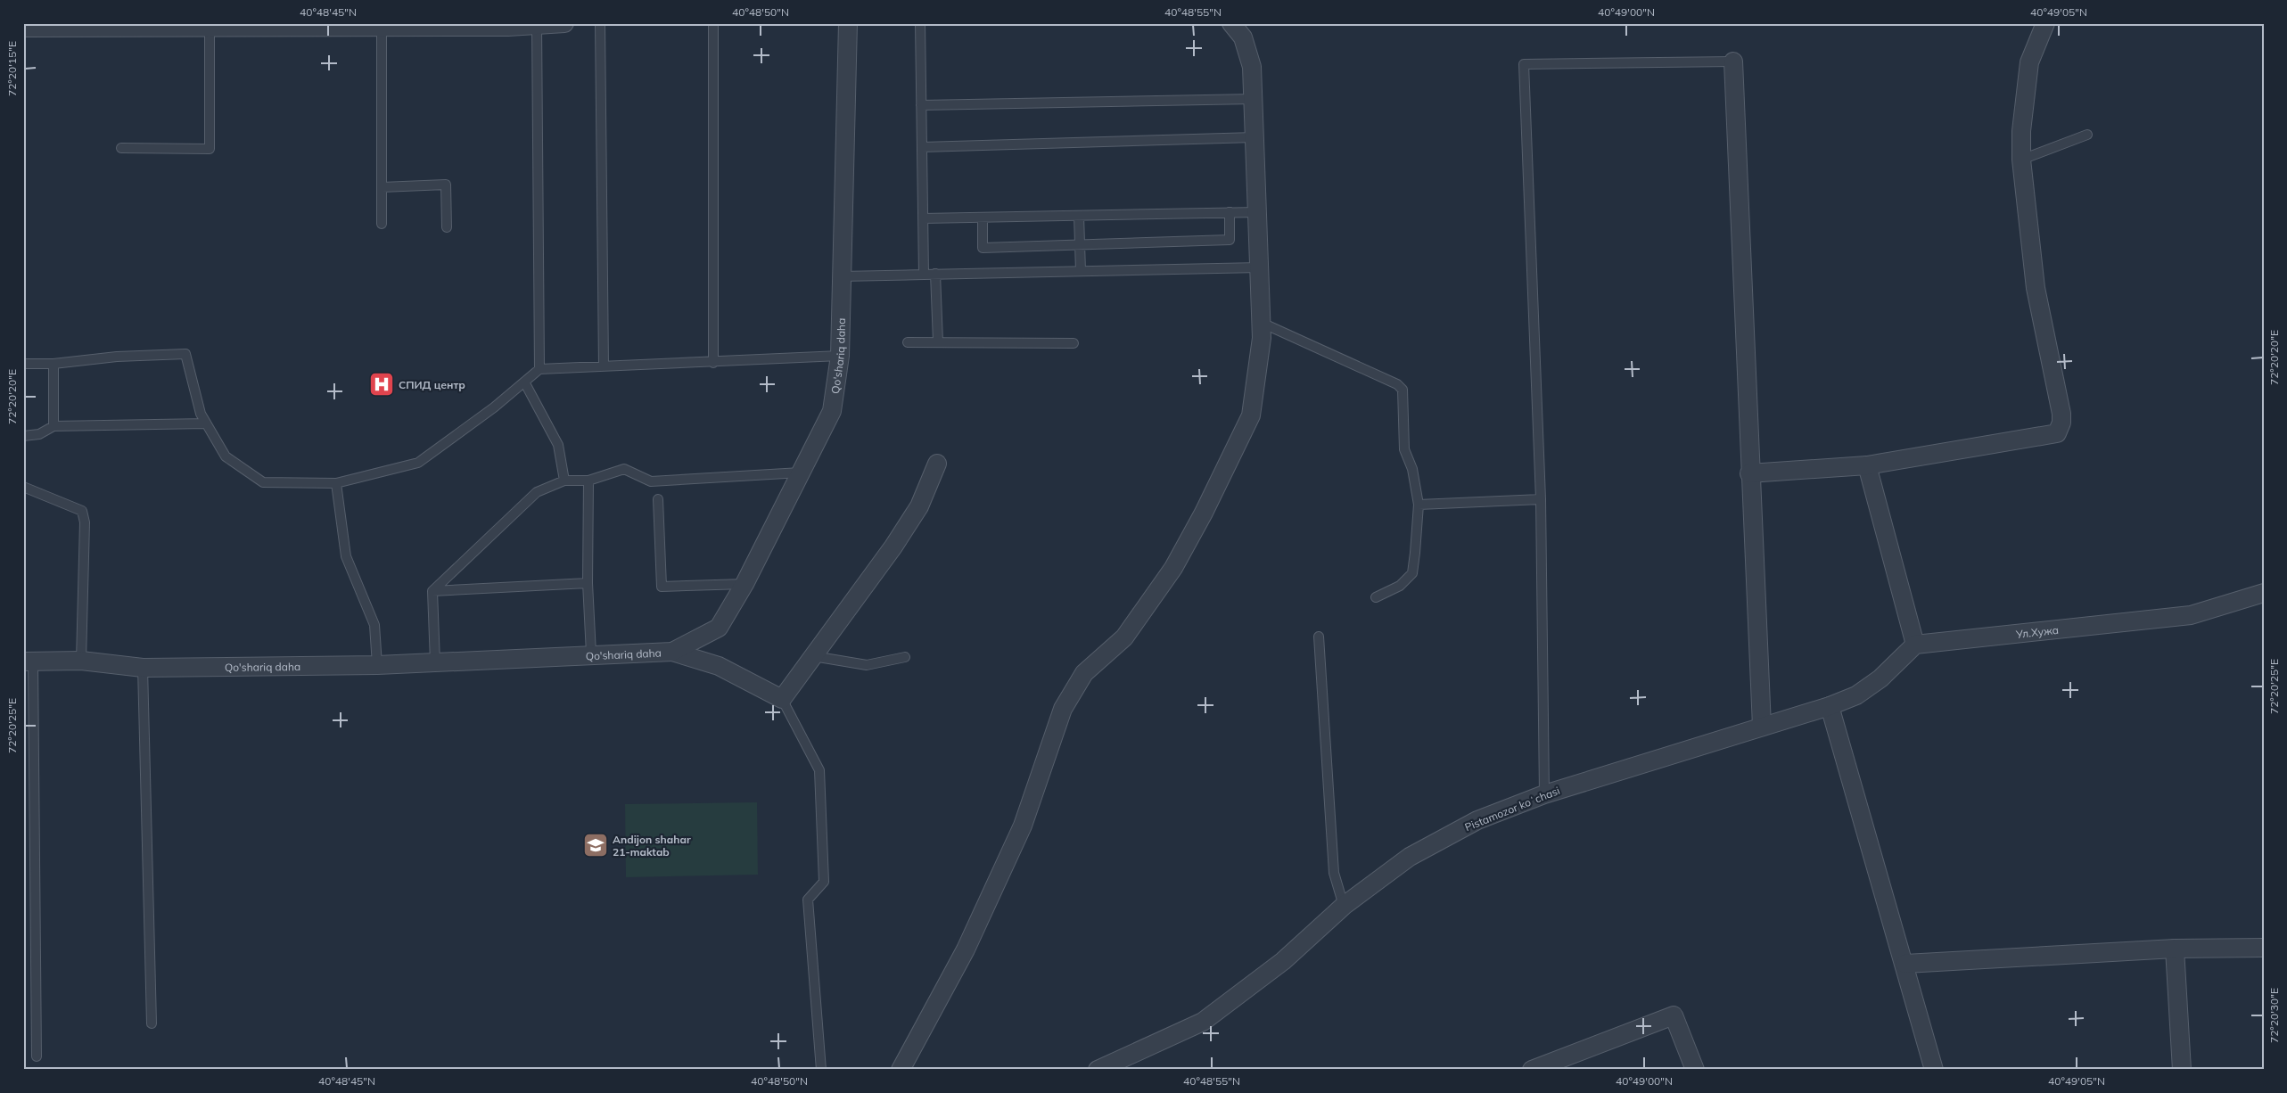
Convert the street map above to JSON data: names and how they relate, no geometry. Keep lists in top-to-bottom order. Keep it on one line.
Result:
{"streets":{"street":["Qo'shariq daha","Ул.Хужа","Pistamozor koʻchasi"]},"places":{"hospital":["СПИД центр"],"school or university":["Andijon shahar 21-maktab"]},"coordinates":["40°48'45\"N","40°48'50\"N","40°48'55\"N","40°49'00\"N","40°49'05\"N","72°20'15\"E","72°20'20\"E","72°20'25\"E","72°20'30\"E"]}
